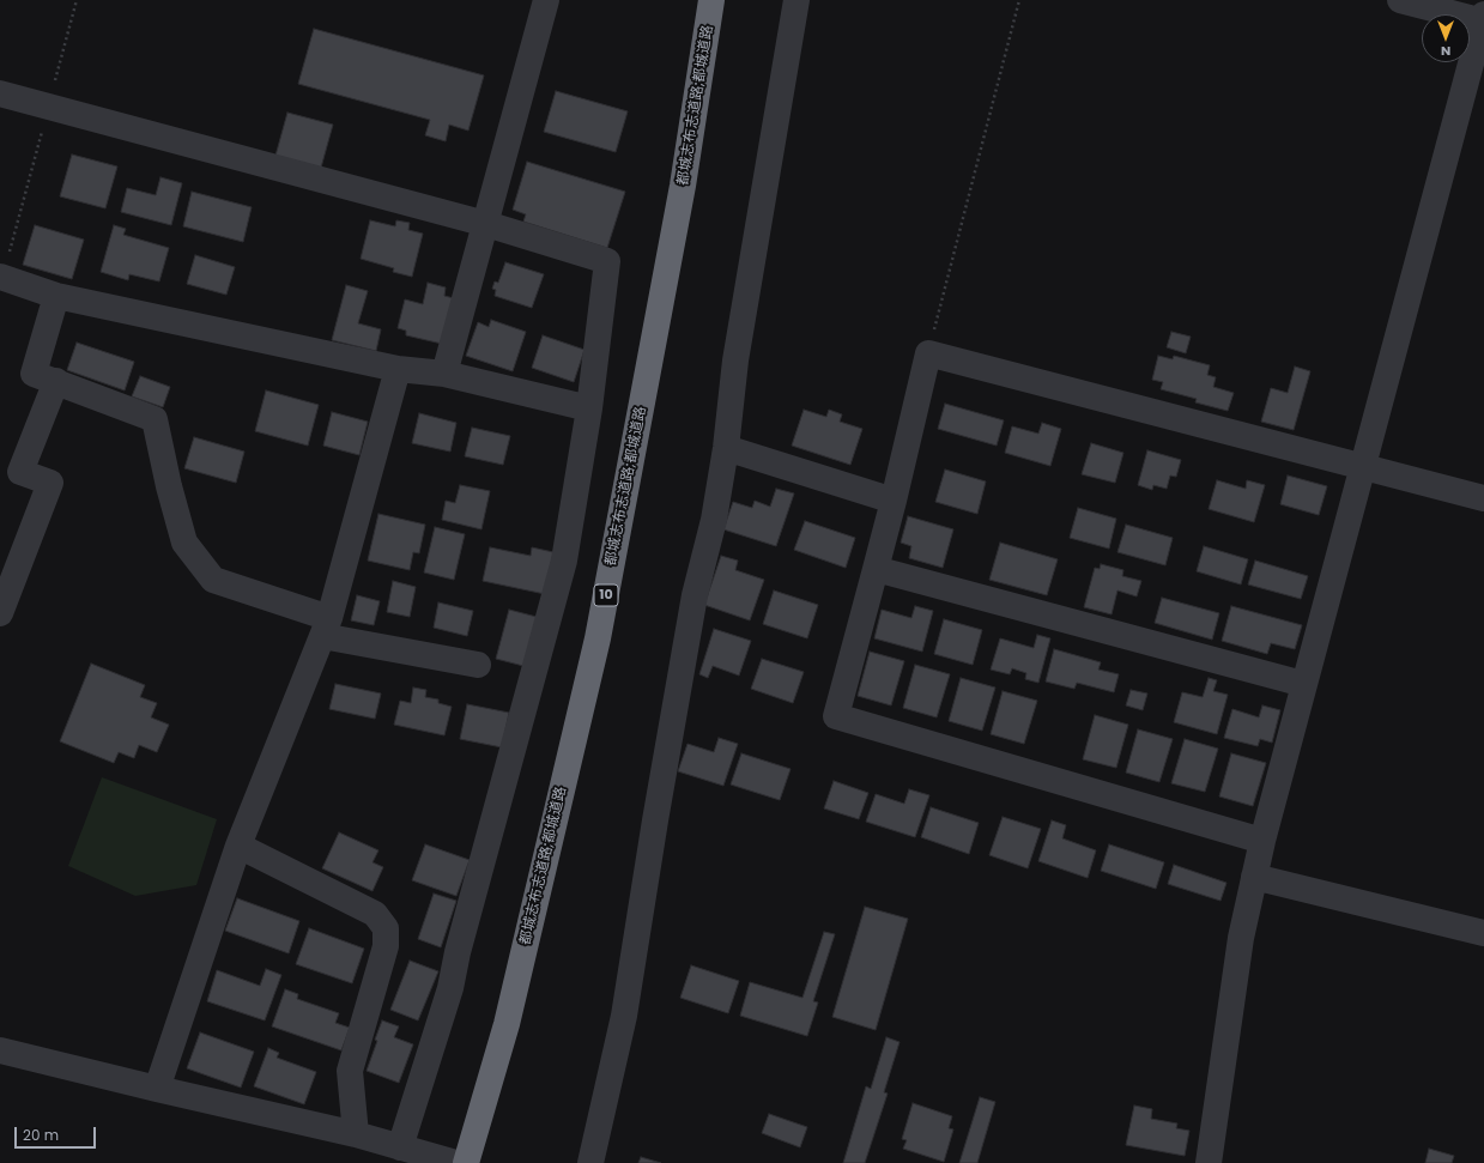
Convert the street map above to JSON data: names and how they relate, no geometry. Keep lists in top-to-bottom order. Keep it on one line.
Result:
{"streets":{"highway":["都城志布志道路;都城道路","10"]},"scale_bar":"20 m","north":"bottom"}
